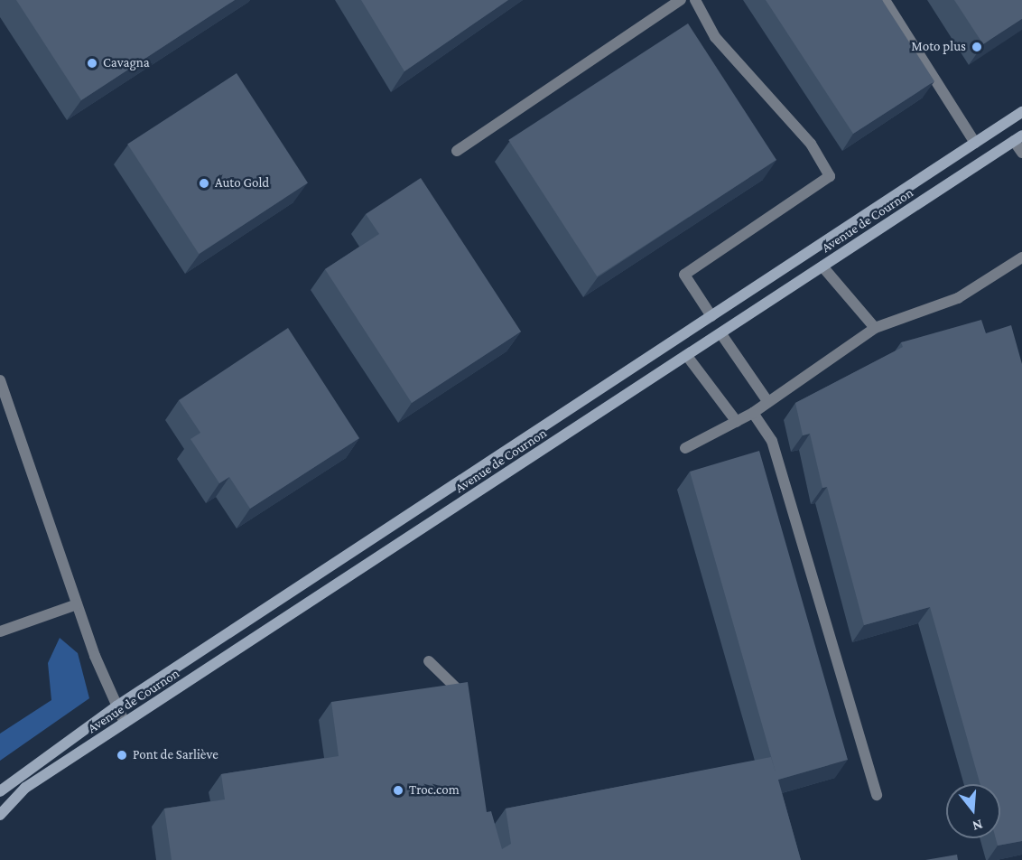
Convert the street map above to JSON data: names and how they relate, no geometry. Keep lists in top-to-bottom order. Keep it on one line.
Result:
{"streets":{"main road":["Avenue de Cournon"]},"places":["Moto plus","Cavagna","Auto Gold","Pont de Sarliève","Troc.com"],"north":"bottom"}
